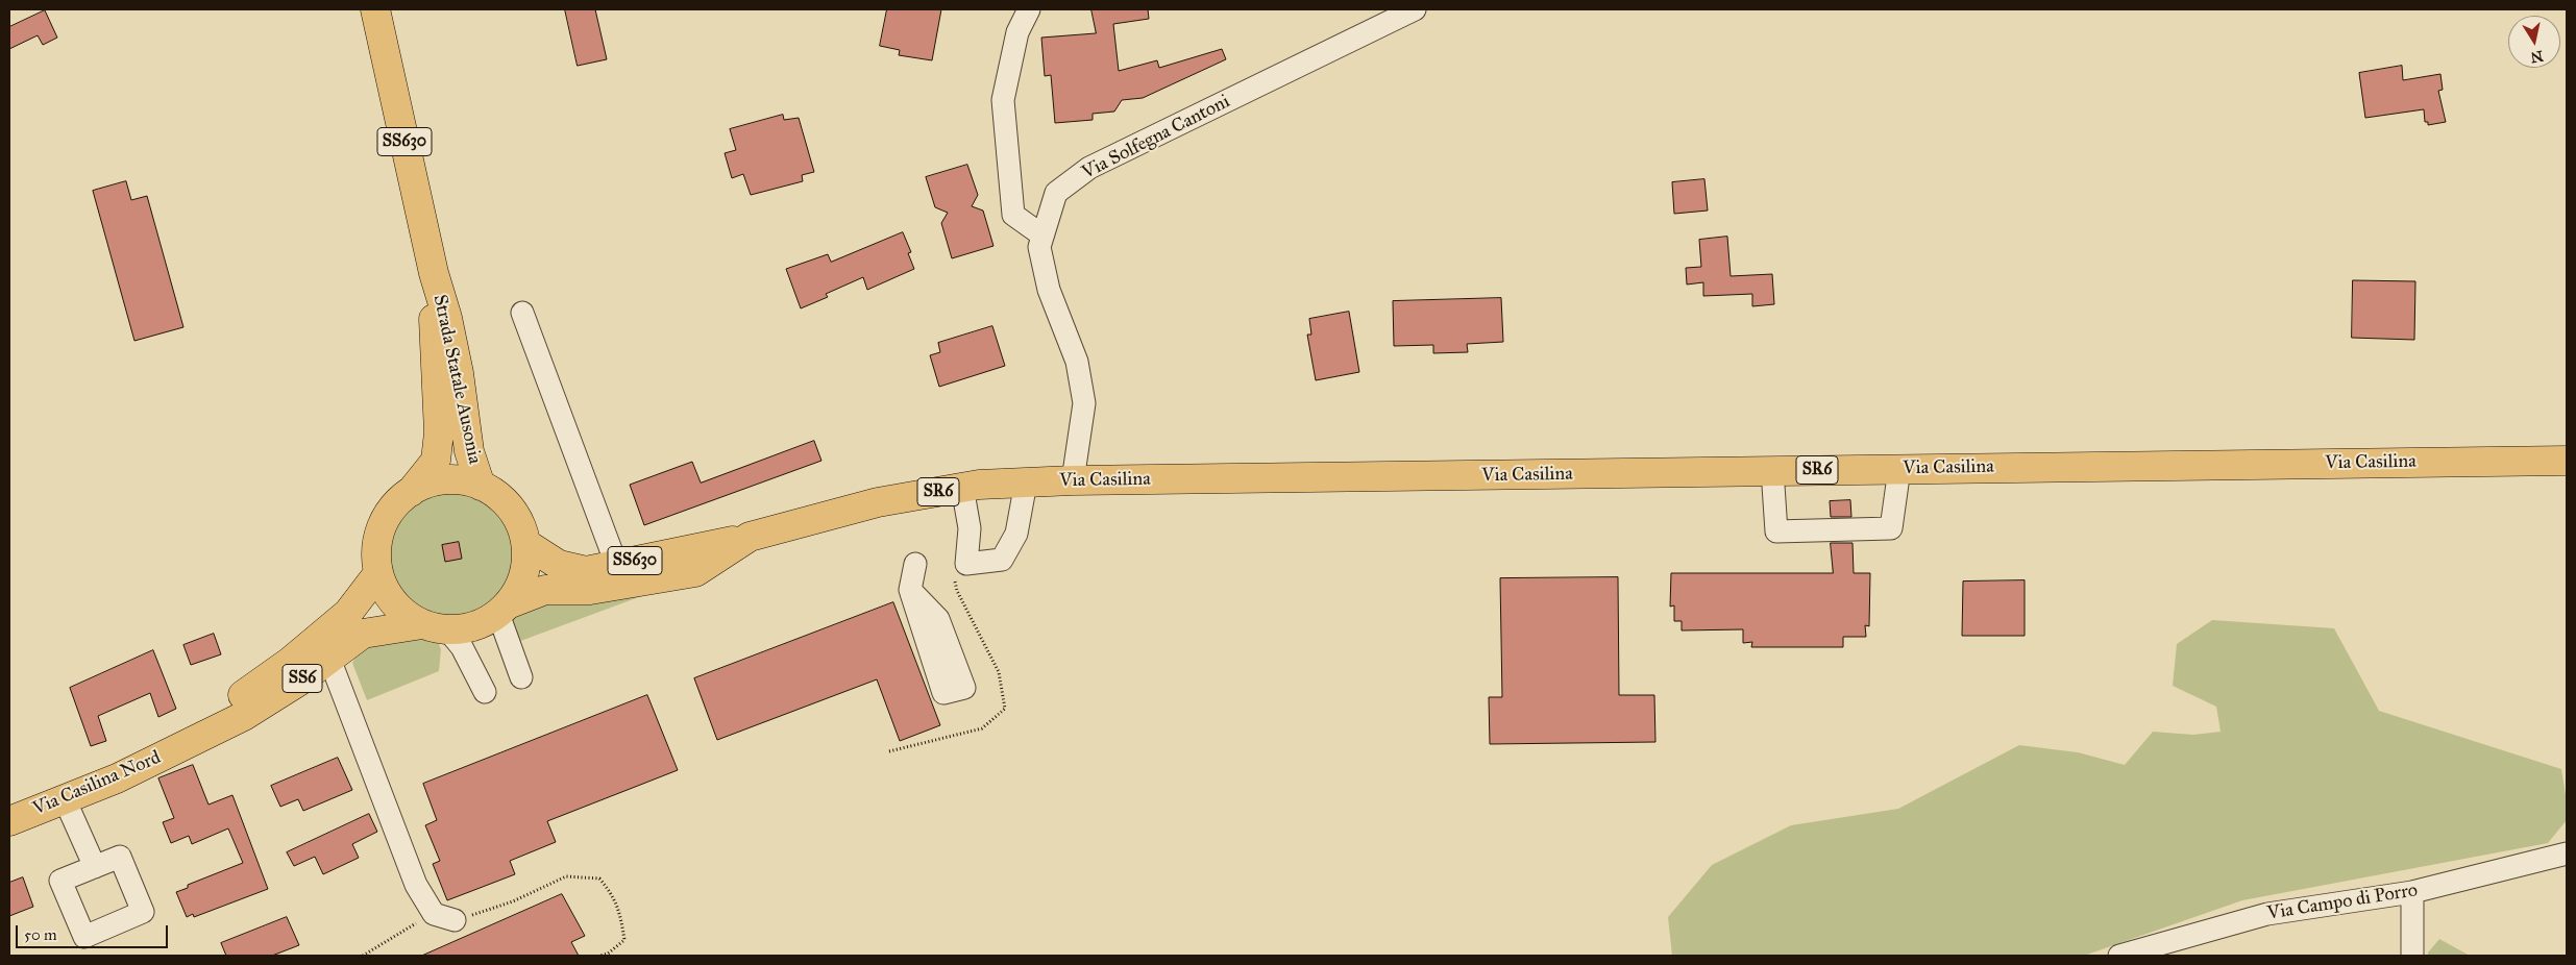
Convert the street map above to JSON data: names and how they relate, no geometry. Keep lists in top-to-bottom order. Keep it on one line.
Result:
{"streets":{"main road":["SS630","Strada Statale Ausonia","Via Casilina","SR6","SS6","Via Casilina Nord"],"street":["Via Solfegna Cantoni","Via Campo di Porro"]},"crossings":[["Via Solfegna Cantoni","Via Casilina"],["SS630","Strada Statale Ausonia"],["SS630","Via Casilina"],["SS630","Via Casilina Nord"],["Strada Statale Ausonia","Via Casilina"],["Strada Statale Ausonia","Via Casilina Nord"],["Via Casilina","Via Casilina Nord"]],"scale_bar":"50 m","north":"bottom"}
